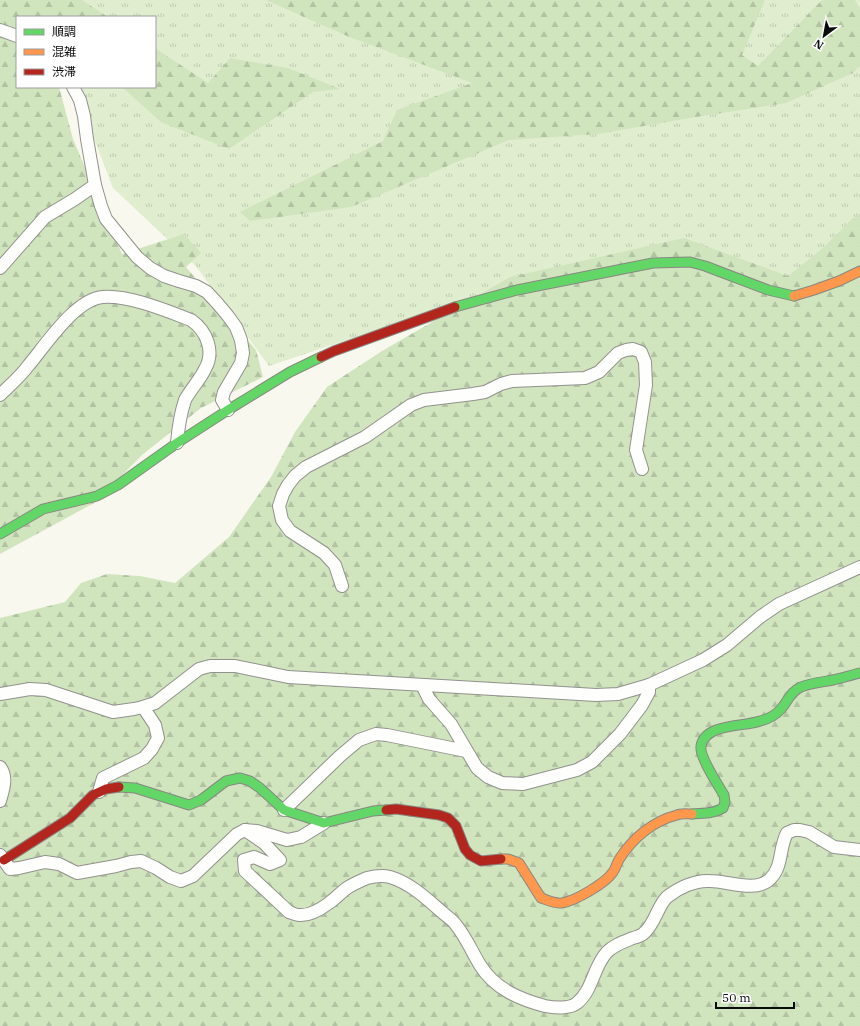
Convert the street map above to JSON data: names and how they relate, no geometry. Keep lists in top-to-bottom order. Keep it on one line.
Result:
{"legend":["順調","混雑","渋滞"],"scale_bar":"50 m","north":"bottom left"}
